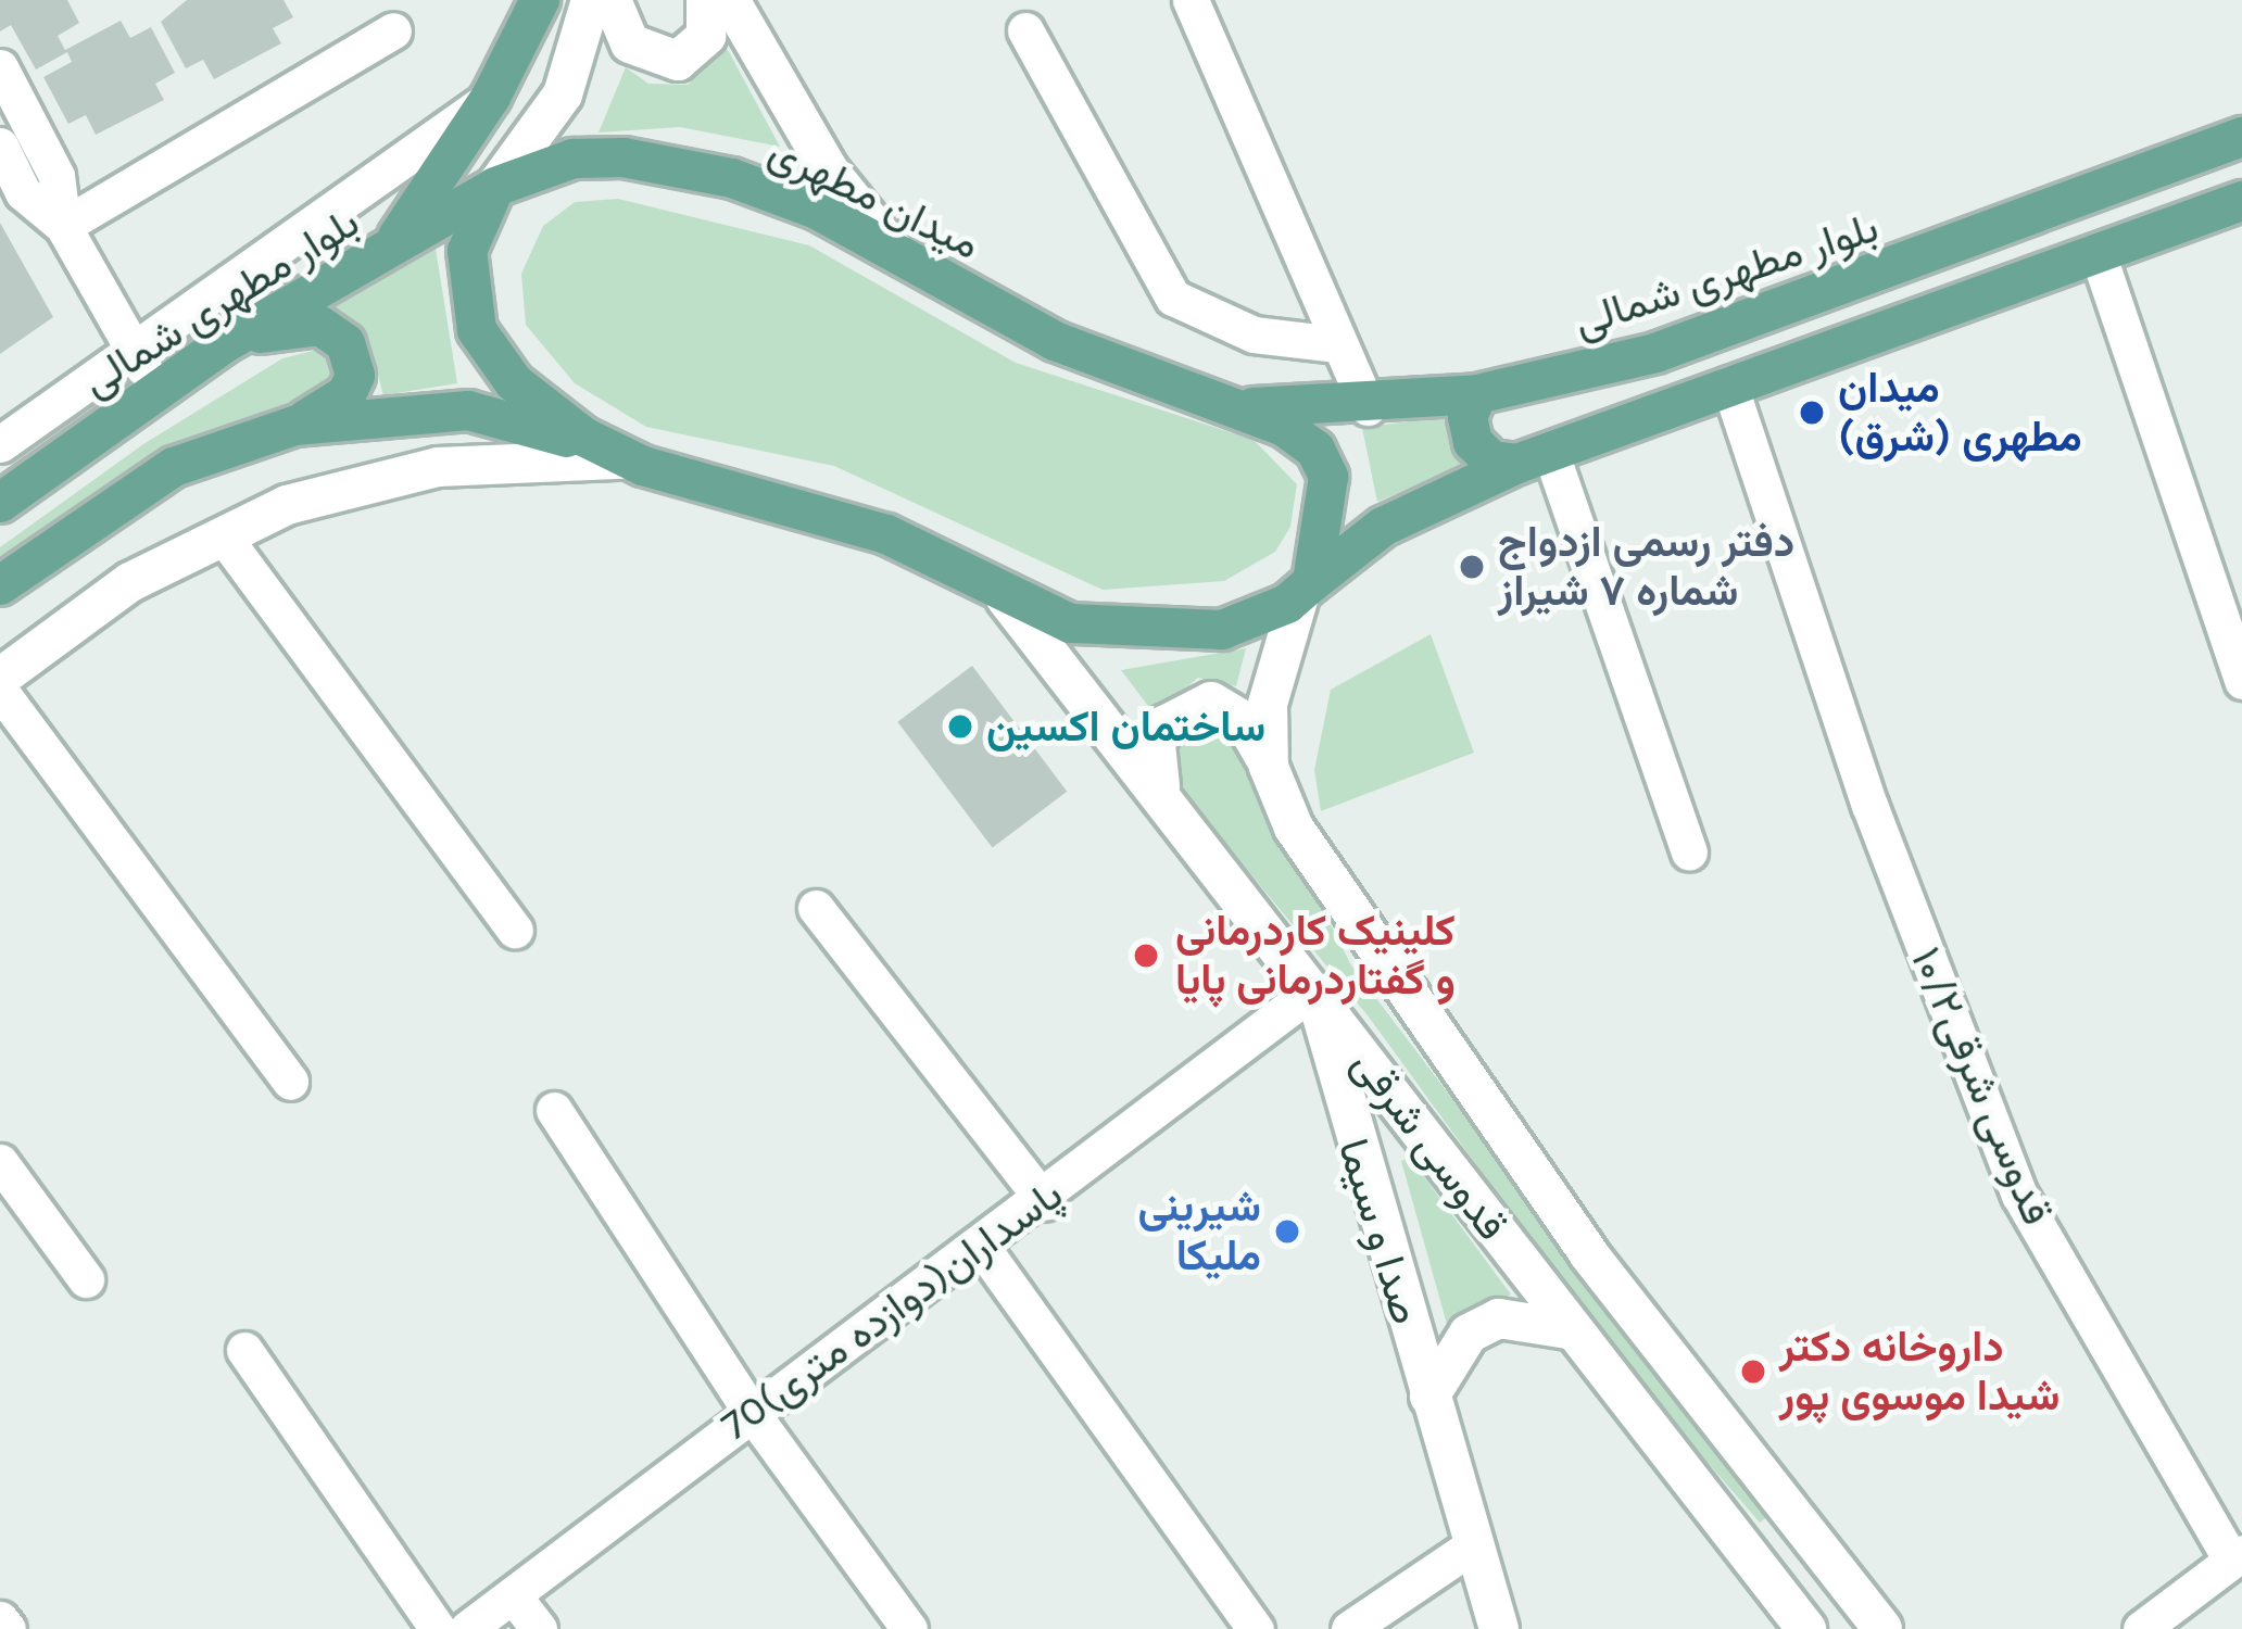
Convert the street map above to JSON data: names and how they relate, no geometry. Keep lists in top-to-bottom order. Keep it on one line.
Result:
{"streets":{"main road":["میدان مطهری","بلوار مطهرى شمالى","بلوار مطهری شمالی","قدوسی شرقی","صدا و سیما"],"street":["قدوسی شرقی۱۰/۲","70پاسداران(دوازده متری)"]},"crossings":[["میدان مطهری","بلوار مطهرى شمالى"],["میدان مطهری","بلوار مطهری شمالی"],["میدان مطهری","قدوسی شرقی"],["قدوسی شرقی","صدا و سیما"],["قدوسی شرقی","70پاسداران(دوازده متری)"],["صدا و سیما","70پاسداران(دوازده متری)"]],"places":["میدان مطهری (شرق)","دفتر رسمی ازدواج شماره ۷ شیراز","ساختمان اکسین","کلینیک کاردرمانی و گفتاردرمانی پایا","شیرینى ملیکا","داروخانه دکتر شیدا موسوی پور"]}
